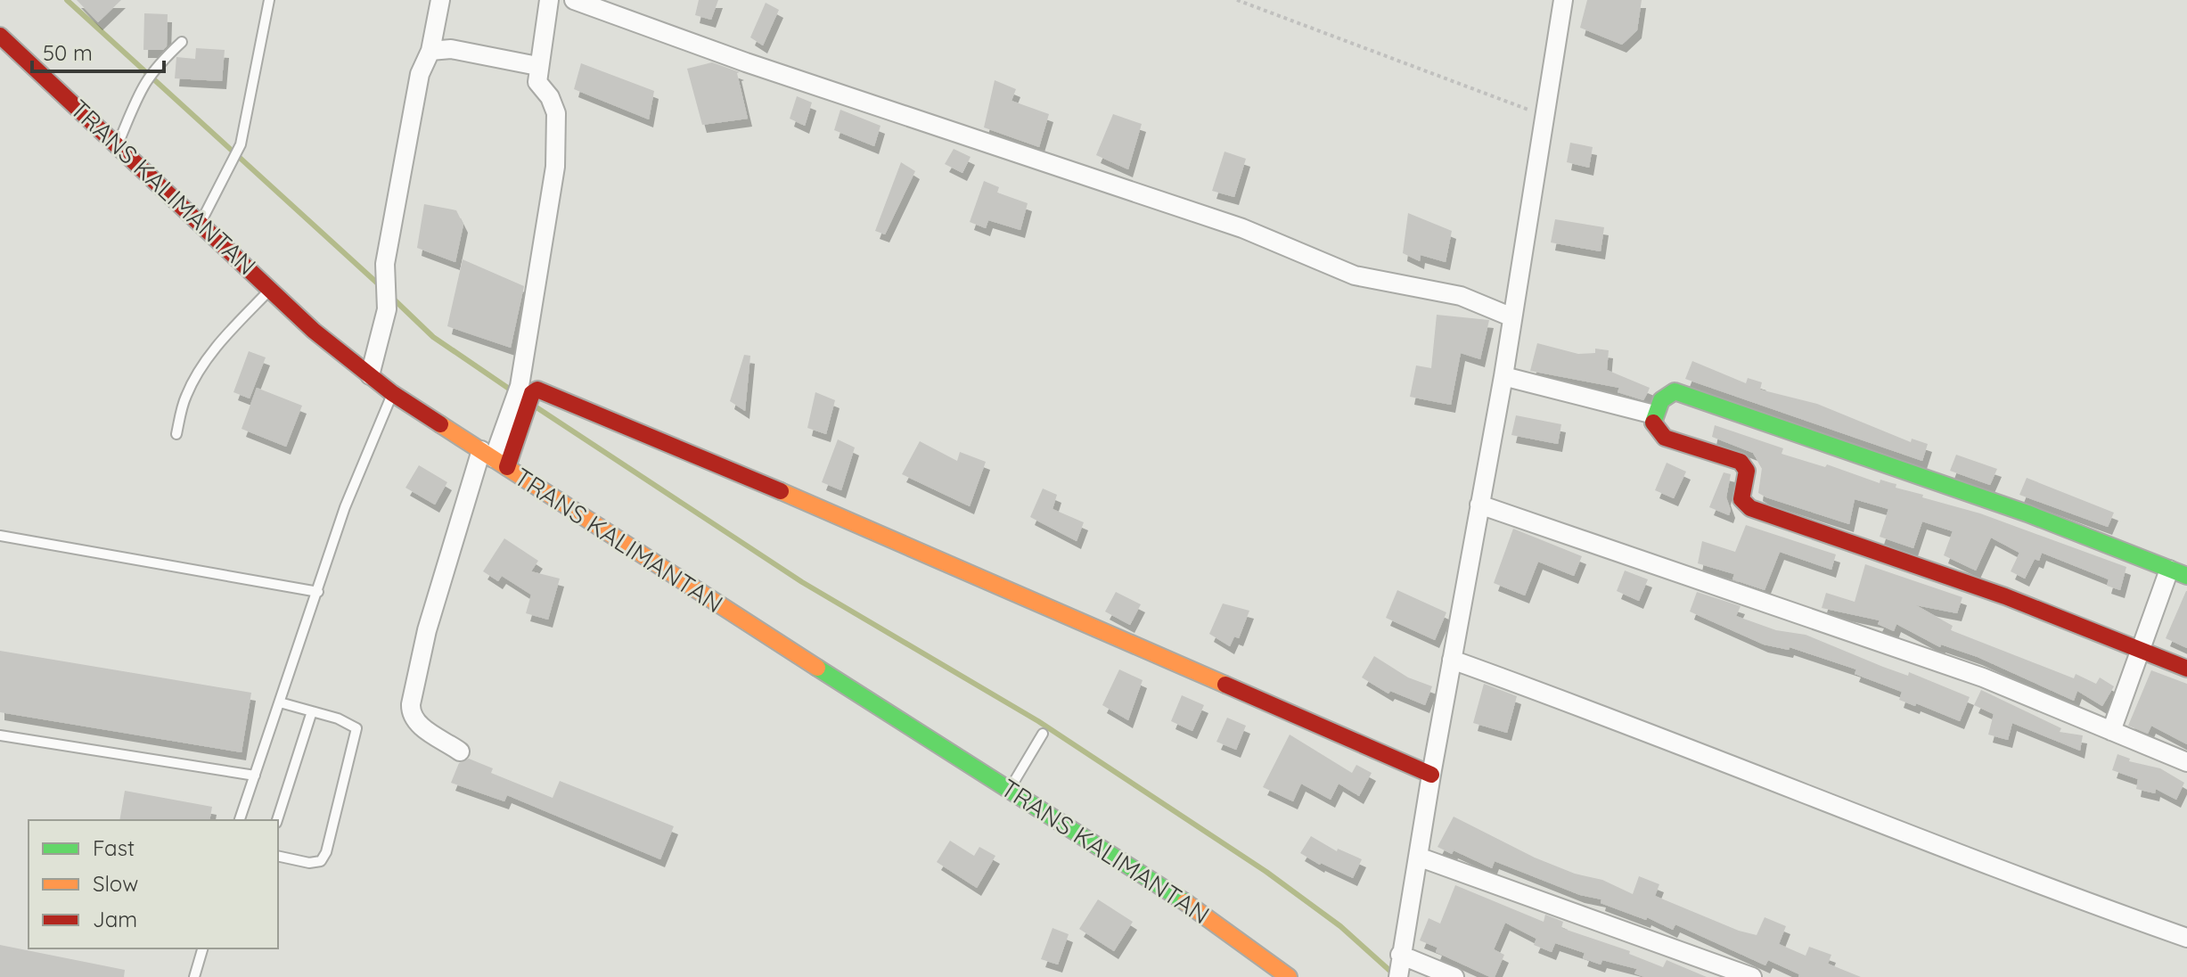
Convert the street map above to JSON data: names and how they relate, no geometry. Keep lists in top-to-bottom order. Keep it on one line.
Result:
{"streets":{"main road":["TRANS KALIMANTAN"]},"legend":["Fast","Slow","Jam"],"scale_bar":"50 m"}
